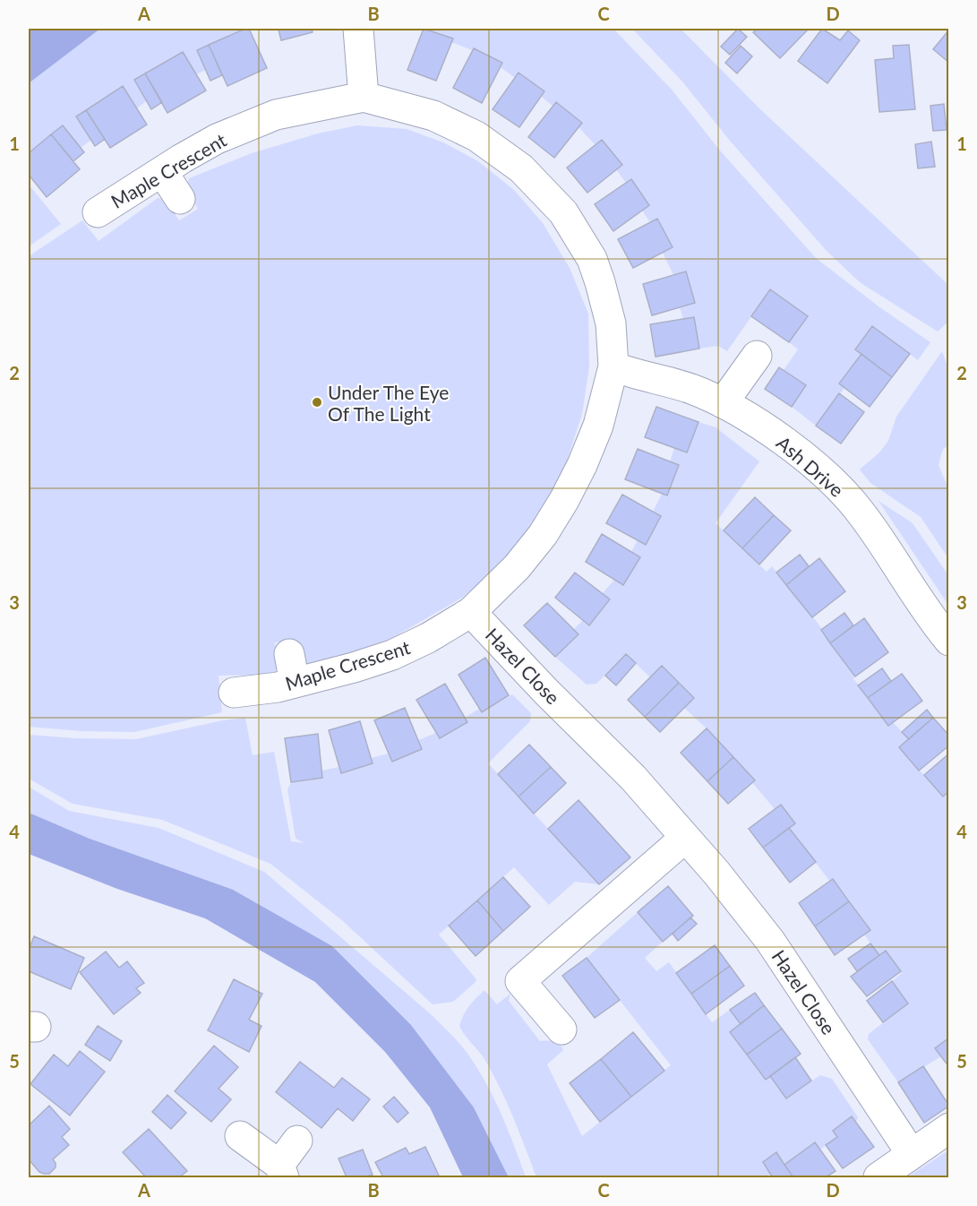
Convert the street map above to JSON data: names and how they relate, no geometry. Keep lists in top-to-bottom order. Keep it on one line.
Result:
{"streets":{"street":["Maple Crescent","Ash Drive","Hazel Close"]},"crossings":[["Maple Crescent","Ash Drive"],["Maple Crescent","Hazel Close"]],"places":["Under The Eye Of The Light"],"grid":{"columns":["A","B","C","D"],"rows":["1","2","3","4","5"]}}
